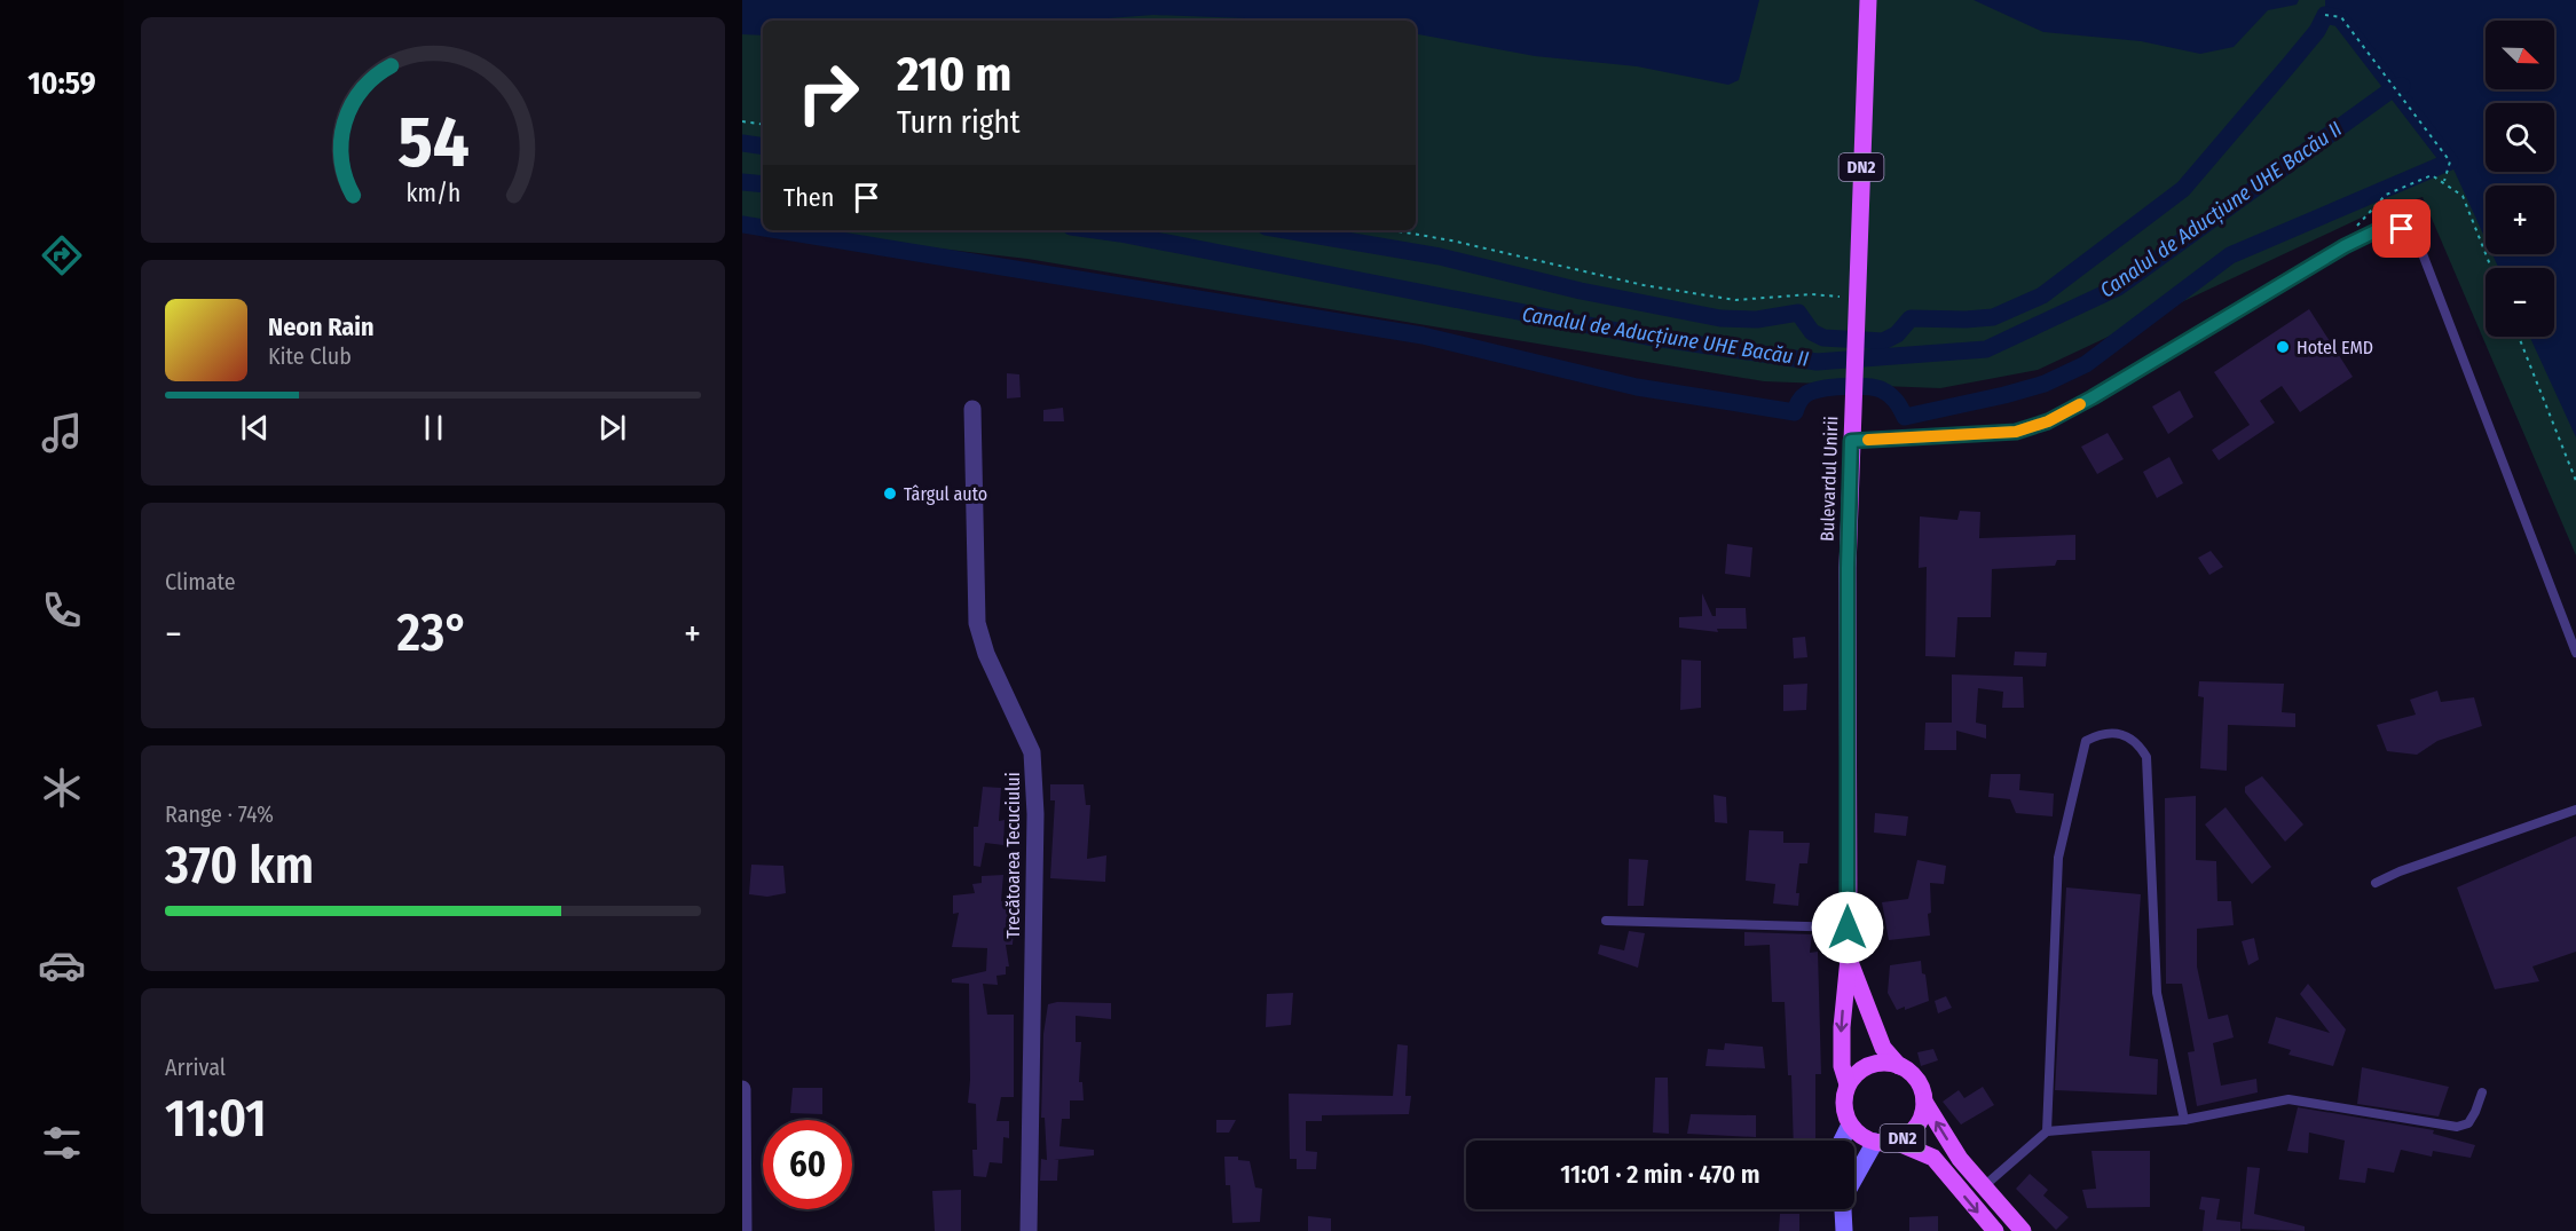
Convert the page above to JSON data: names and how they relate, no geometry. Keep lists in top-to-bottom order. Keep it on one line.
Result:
{"streets":{"main road":["DN2","Bulevardul Unirii"],"street":["Trecătoarea Tecuciului"]},"crossings":[["DN2","Bulevardul Unirii"]],"water":["Canalul de Aducțiune UHE Bacău II"],"places":["Hotel EMD","Târgul auto"],"north":"bottom right","page":{"tabs":"10:59","map_buttons":["+","−"],"turn":["210 m","Turn right"],"then":"Then","song":["Neon Rain","Kite Club"],"tile":["Climate",["Range · 74%","370 km"],["Arrival","11:01"]],"heat":["−","23°","+"],"limit":"60","trip":"11:01 · 2 min · 470 m","gauge":["54","km/h"]}}
